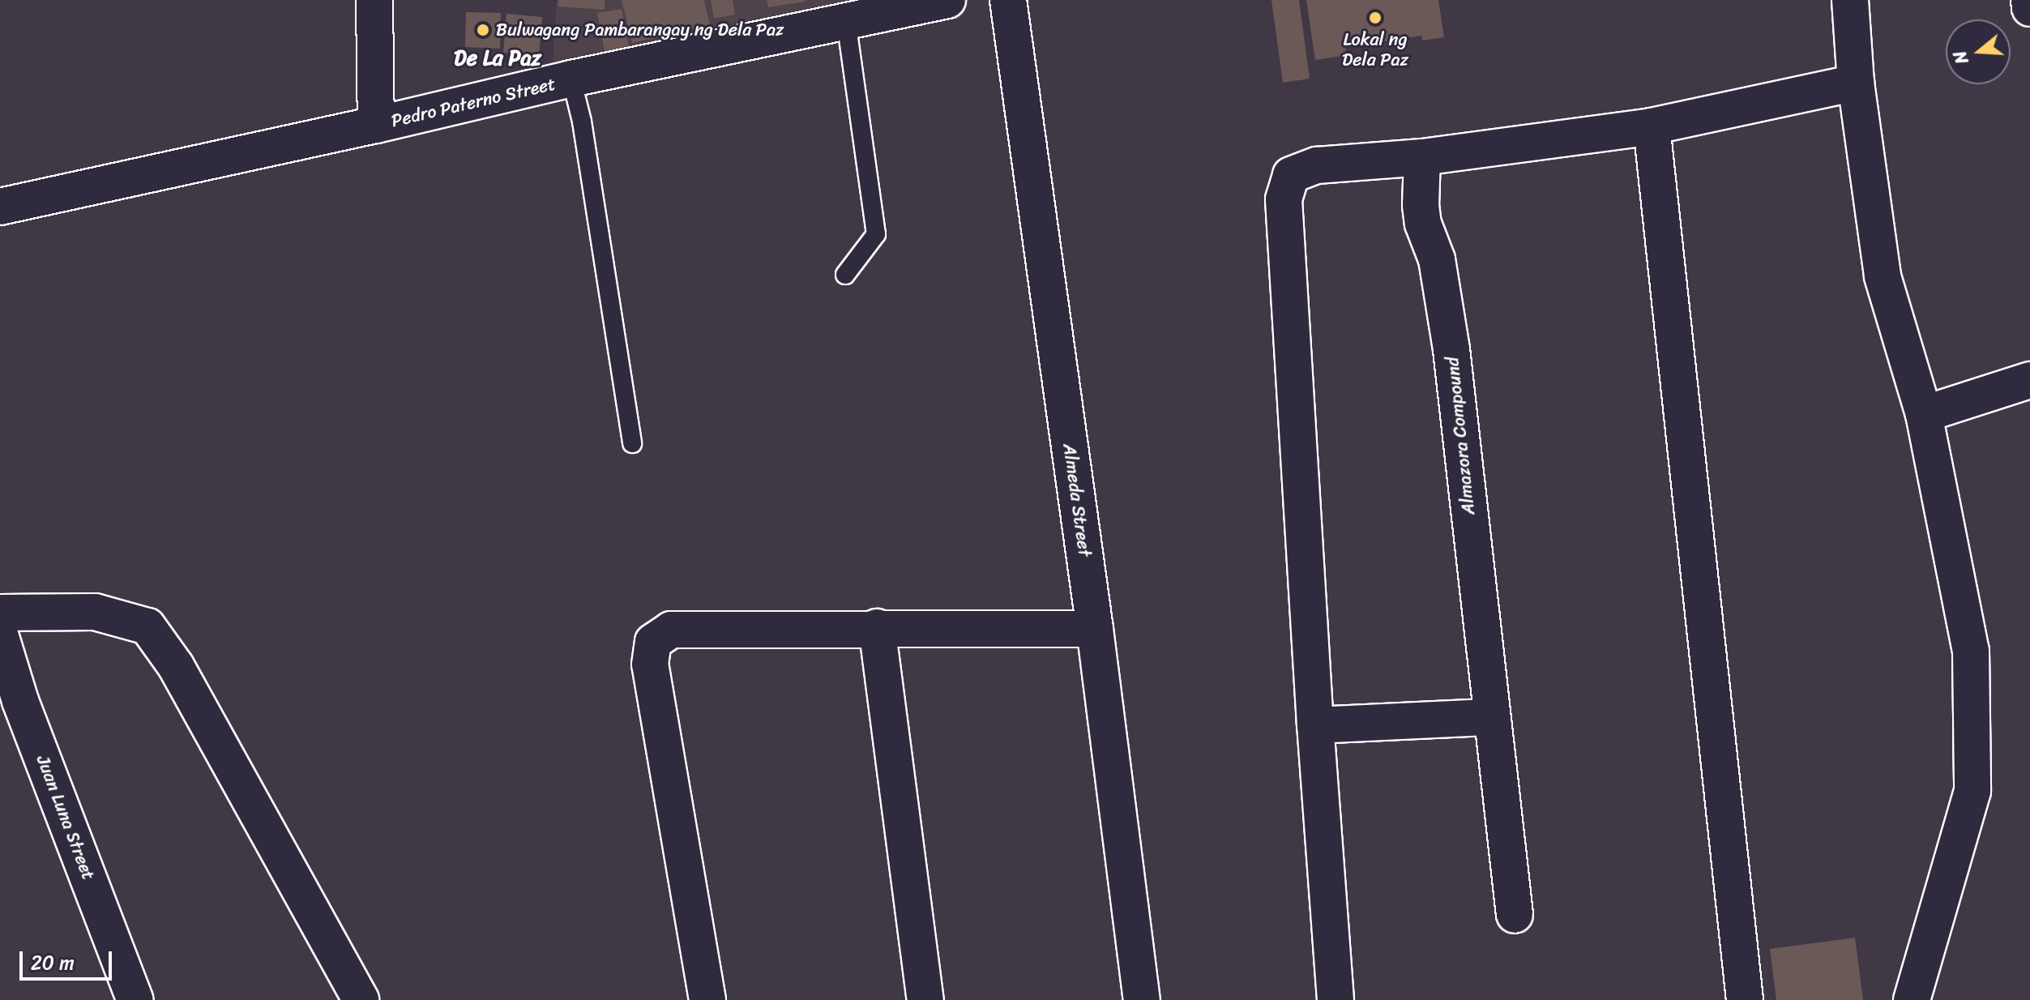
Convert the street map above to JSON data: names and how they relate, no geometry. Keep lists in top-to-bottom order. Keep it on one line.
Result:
{"streets":{"street":["Pedro Paterno Street","Almazora Compound","Almeda Street","Juan Luna Street"]},"districts":["De La Paz"],"places":["Lokal ng Dela Paz","Bulwagang Pambarangay ng Dela Paz"],"scale_bar":"20 m","north":"left"}
